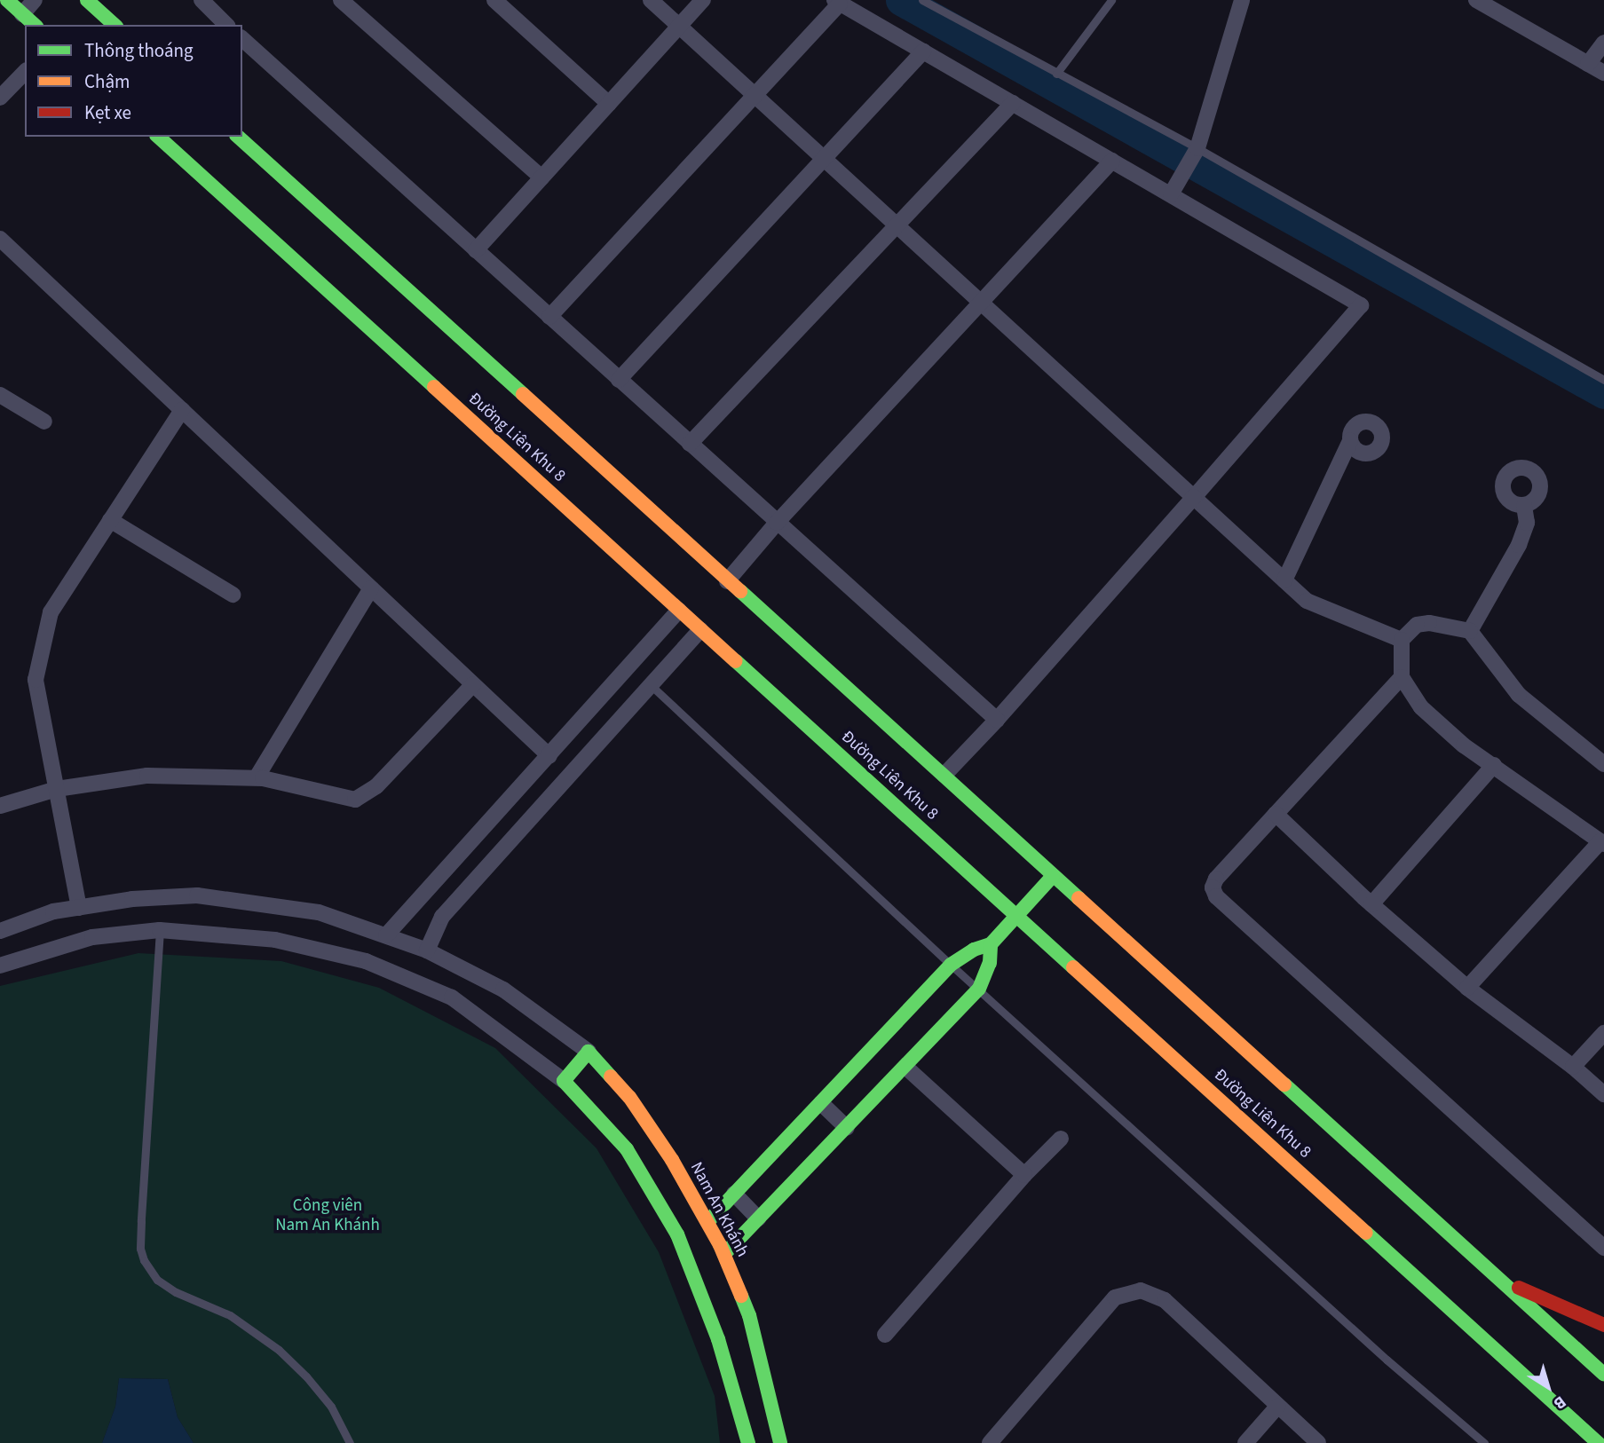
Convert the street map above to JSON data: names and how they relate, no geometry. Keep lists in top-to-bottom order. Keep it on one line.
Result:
{"streets":{"street":["Đường Liên Khu 8","Nam An Khánh"]},"parks":["Công viên Nam An Khánh"],"legend":["Thông thoáng","Chậm","Kẹt xe"],"north":"bottom right"}
